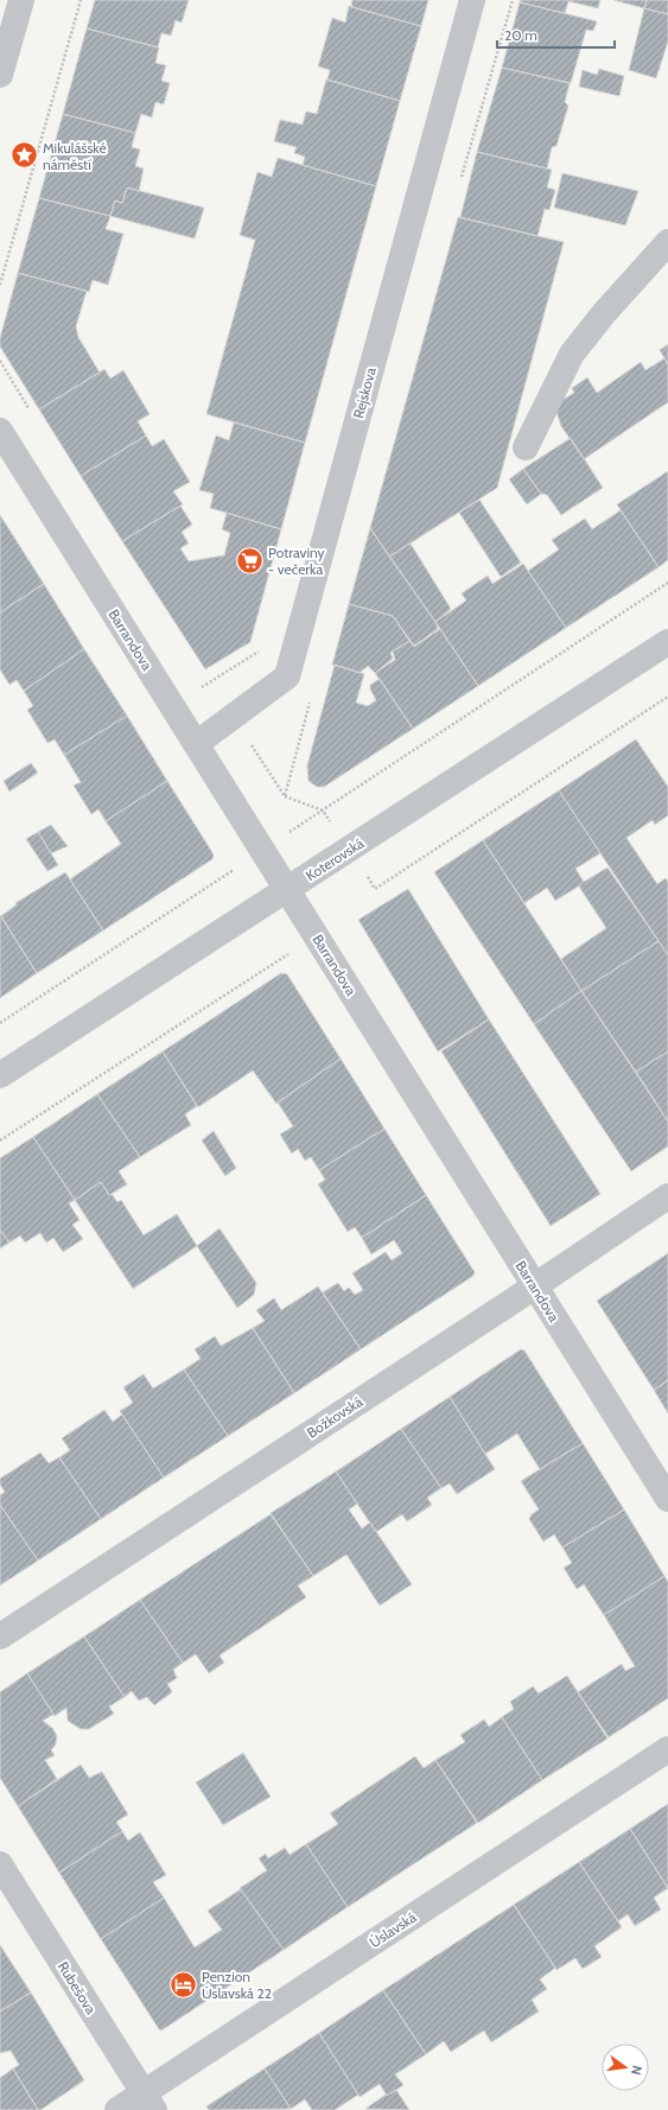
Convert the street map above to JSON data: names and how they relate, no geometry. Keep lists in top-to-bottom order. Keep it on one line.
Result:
{"streets":{"street":["Rejskova","Barrandova","Koterovská","Božkovská","Úslavská","Rubešova"]},"crossings":[["Rejskova","Barrandova"],["Barrandova","Koterovská"],["Barrandova","Božkovská"],["Úslavská","Rubešova"]],"places":{"place":["Mikulášské náměstí"],"supermarket":["Potraviny - večerka"],"hotel":["Penzion Úslavská 22"]},"scale_bar":"20 m","north":"right"}
